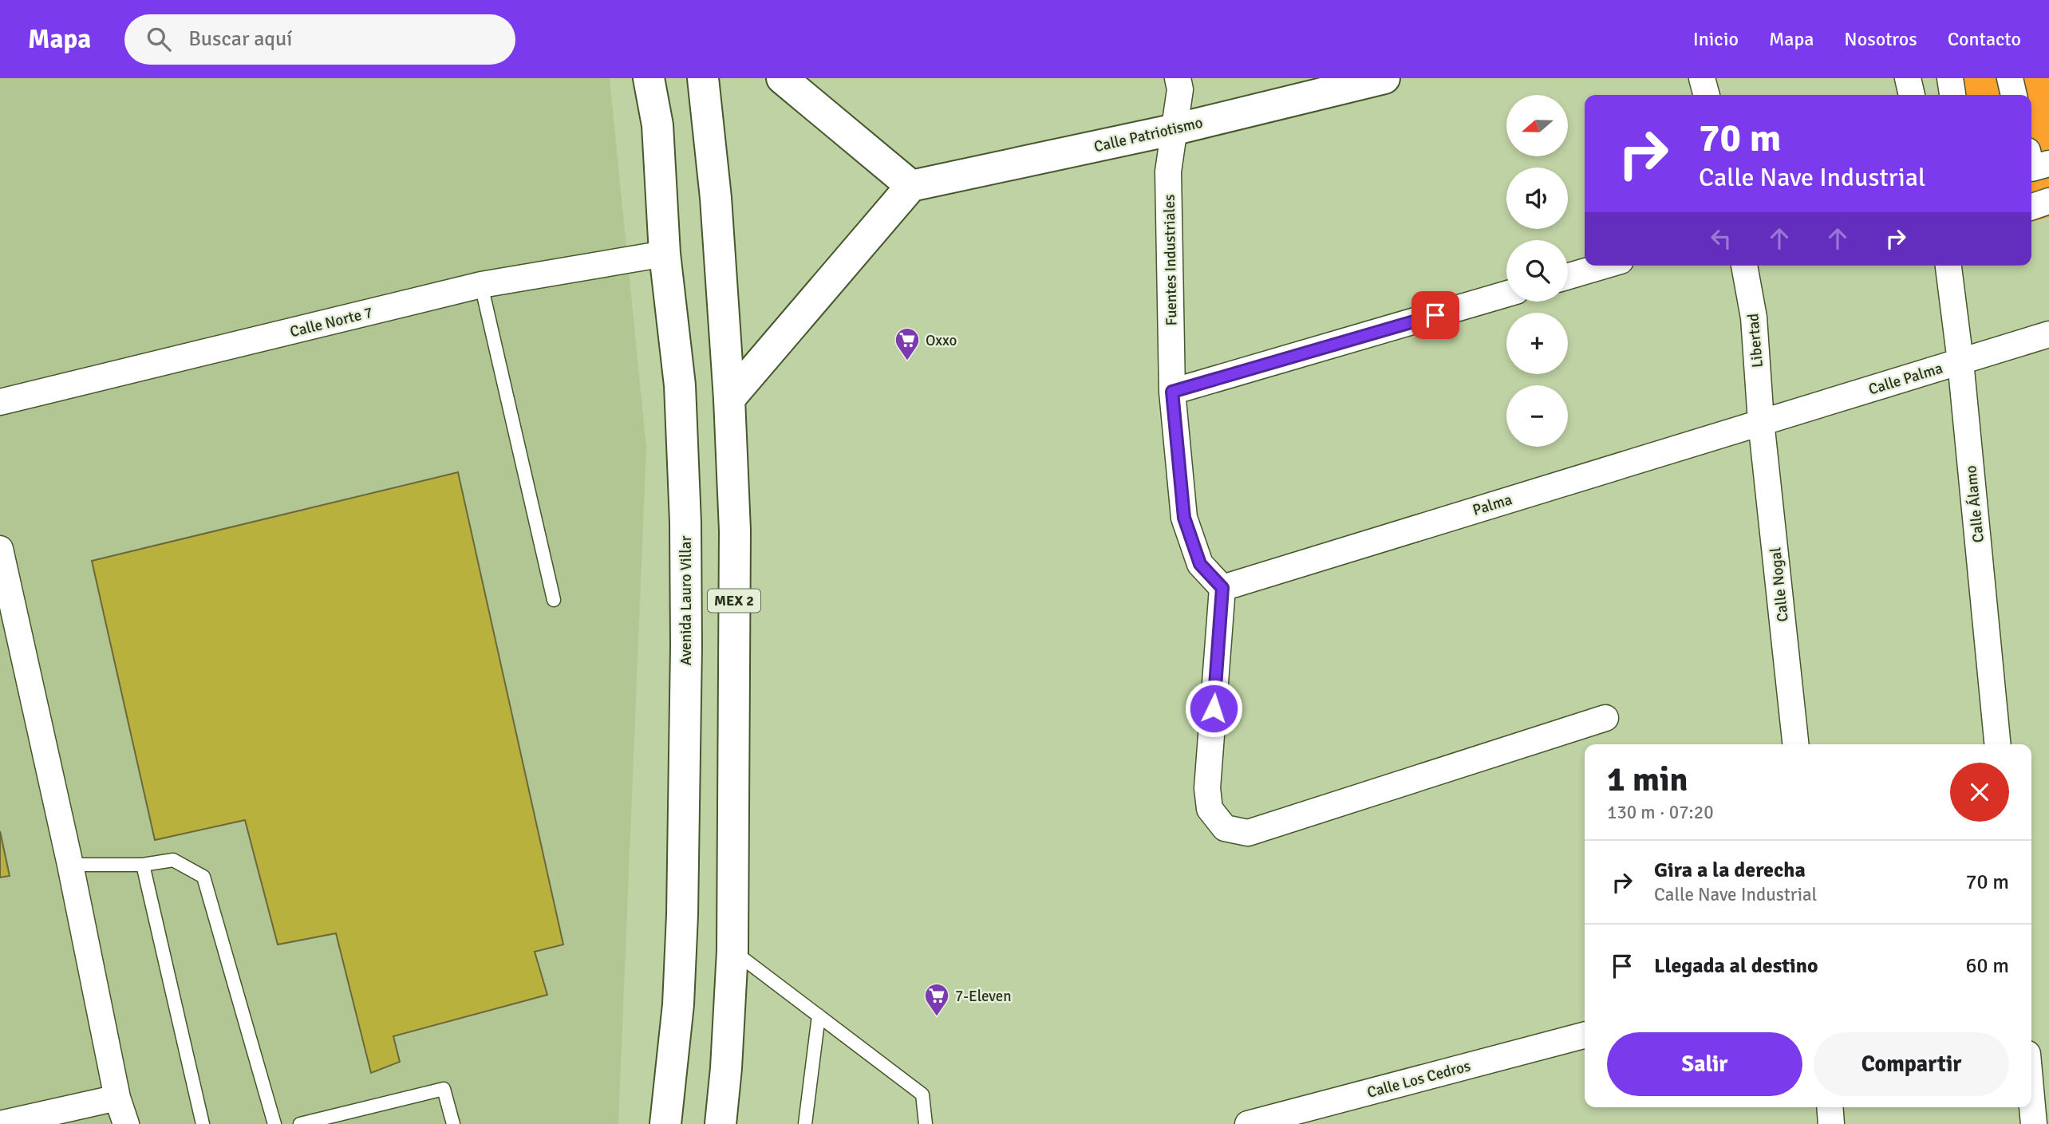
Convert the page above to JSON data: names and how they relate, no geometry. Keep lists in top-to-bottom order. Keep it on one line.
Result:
{"streets":{"main road":["Calle Patriotismo","Avenida Lauro Villar","MEX 2"],"street":["Fuentes Industriales","Calle Norte 7","Libertad","Calle Palma","Palma","Calle Álamo","Calle Nogal","Calle Los Cedros"]},"crossings":[["Calle Patriotismo","Fuentes Industriales"],["Fuentes Industriales","Palma"],["Calle Norte 7","Avenida Lauro Villar"],["Libertad","Calle Palma"],["Libertad","Palma"],["Libertad","Calle Nogal"],["Calle Palma","Palma"],["Calle Palma","Calle Álamo"],["Calle Palma","Calle Nogal"],["Palma","Calle Nogal"]],"places":{"supermarket":["Oxxo","7-Eleven"]},"north":"left","page":{"header":"Mapa","search":"Buscar aquí","nav":["Inicio","Mapa","Nosotros","Contacto"],"map_buttons":["+","−"],"turn":["70 m","Calle Nave Industrial"],"heading":["1 min","130 m · 07:20"],"list":[{"name":"Gira a la derecha","note":"Calle Nave Industrial","value":"70 m"},{"name":"Llegada al destino","value":"60 m"}],"buttons":["Salir","Compartir"]}}
